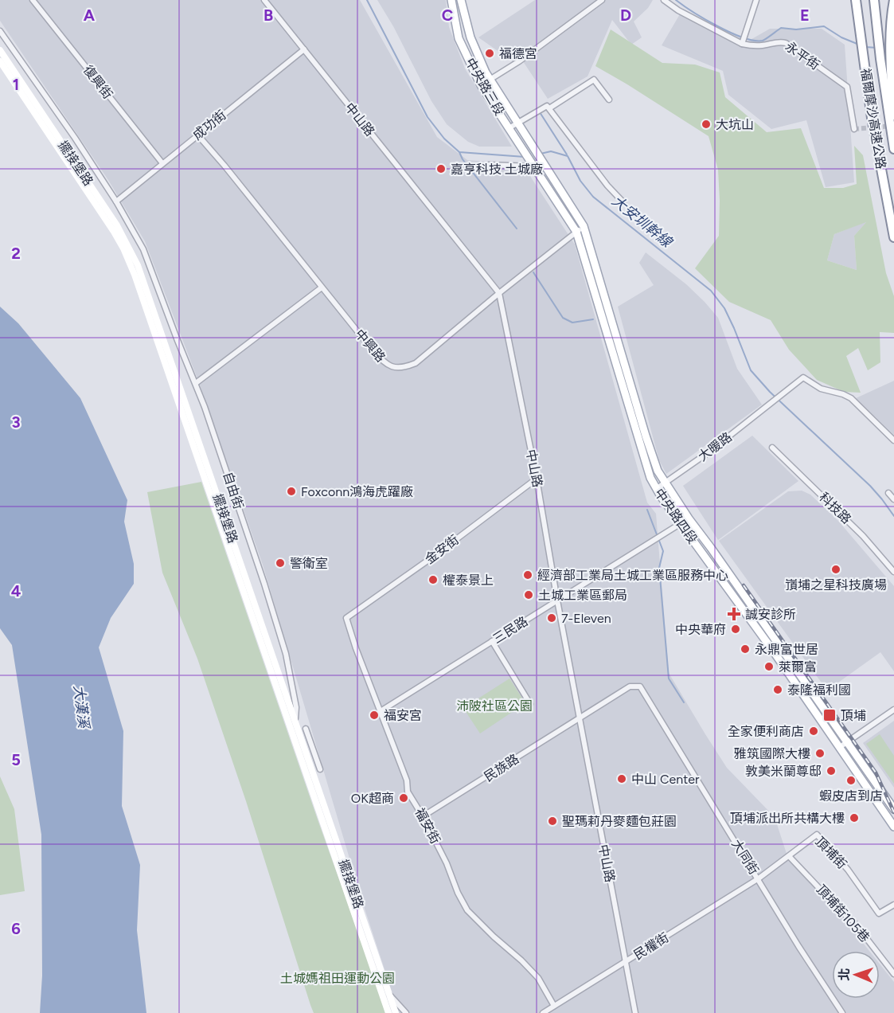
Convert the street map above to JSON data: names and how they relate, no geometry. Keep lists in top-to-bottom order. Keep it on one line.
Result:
{"streets":{"highway":["福爾摩沙高速公路"],"main road":["中央路三段","中央路四段"],"street":["永平街","復興街","中山路","成功街","擺接堡路","中興路","大暖路","自由街","科技路","金安街","三民路","民族路","福安街","頂埔街","大同街","頂埔街105巷","民權街"]},"crossings":[["復興街","成功街"],["中央路三段","中央路四段"],["中山路","成功街"],["中山路","中興路"],["中山路","金安街"],["中山路","三民路"],["中山路","民族路"],["中山路","大同街"],["中山路","民權街"],["成功街","中興路"],["成功街","自由街"],["擺接堡路","自由街"],["中興路","中央路四段"],["大暖路","中央路四段"],["中央路四段","三民路"],["金安街","福安街"],["三民路","福安街"],["民族路","福安街"],["民族路","大同街"],["福安街","民權街"],["頂埔街","大同街"],["頂埔街","頂埔街105巷"],["頂埔街","民權街"],["大同街","民權街"]],"water":["大安圳幹線","大漢溪"],"parks":["沛陂社區公園","土城媽祖田運動公園"],"places":{"other":["福德宮","大坑山","嘉亨科技 土城廠","Foxconn鴻海虎躍廠","警衛室","嵿埔之星科技廣場","經濟部工業局土城工業區服務中心","權泰景上","土城工業區郵局","7-Eleven","中央華府","永鼎富世居","萊爾富","泰隆福利國","福安宮","全家便利商店","雅筑國際大樓","敦美米蘭尊邸","中山 Center","蝦皮店到店","OK超商","頂埔派出所共構大樓","聖瑪莉丹麥麵包莊園"],"health":["誠安診所"],"transit":["頂埔"]},"north":"left","grid":{"columns":["A","B","C","D","E"],"rows":["1","2","3","4","5","6"]}}
